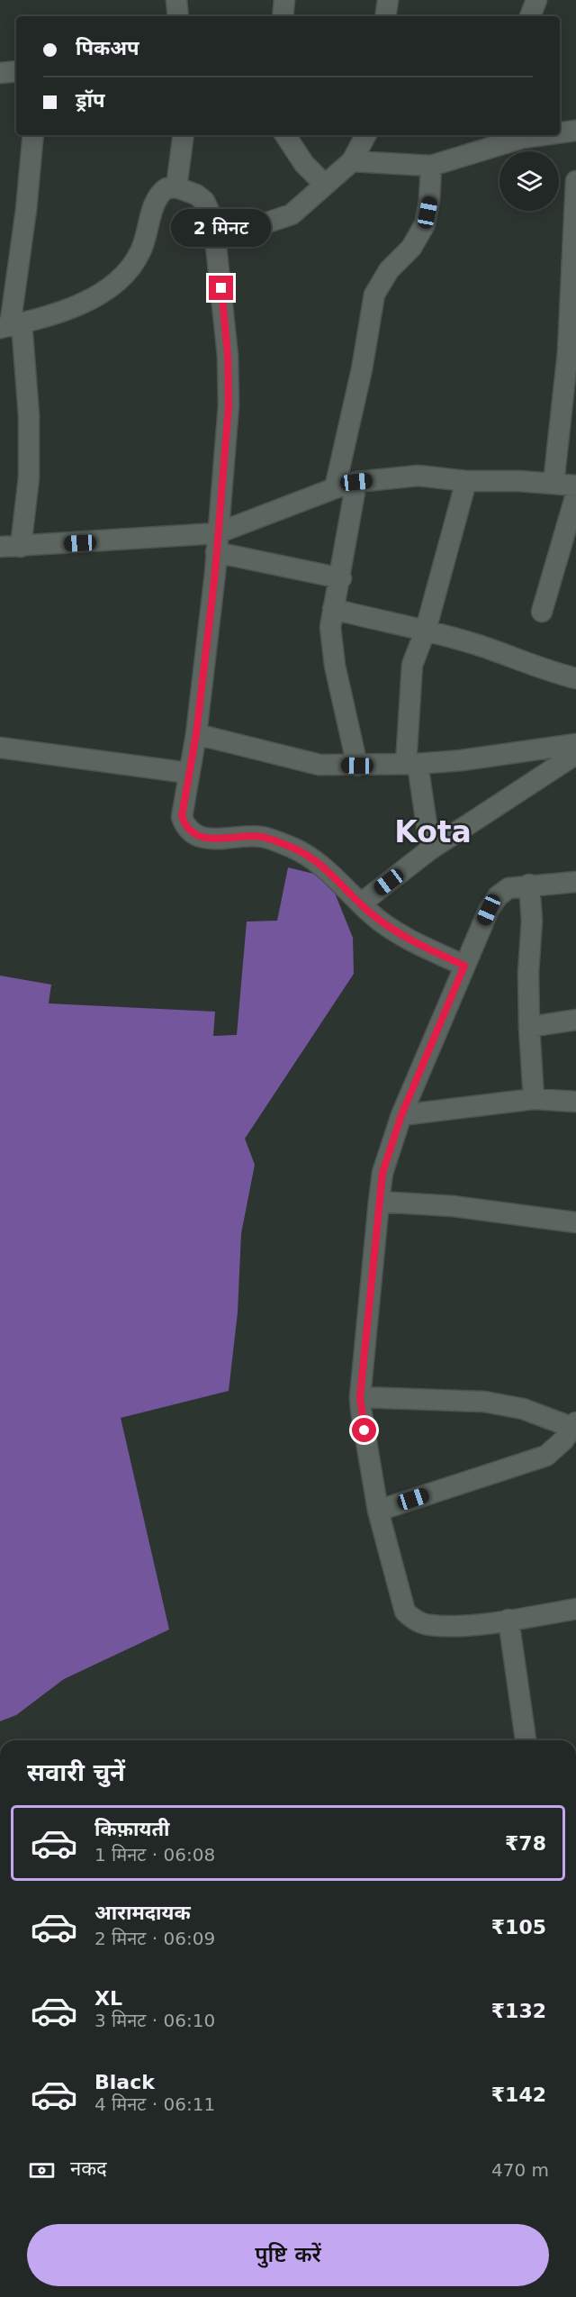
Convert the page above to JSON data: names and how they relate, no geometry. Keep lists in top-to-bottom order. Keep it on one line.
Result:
{"districts":["Kota"],"page":{"banner":["पिकअप","ड्रॉप"],"bubble":"2 मिनट","heading":"सवारी चुनें","list":[{"name":"किफ़ायती","note":"1 मिनट · 06:08","value":"₹78"},{"name":"आरामदायक","note":"2 मिनट · 06:09","value":"₹105"},{"name":"XL","note":"3 मिनट · 06:10","value":"₹132"},{"name":"Black","note":"4 मिनट · 06:11","value":"₹142"}],"pay":["नकद","470 m"],"buttons":"पुष्टि करें"}}
